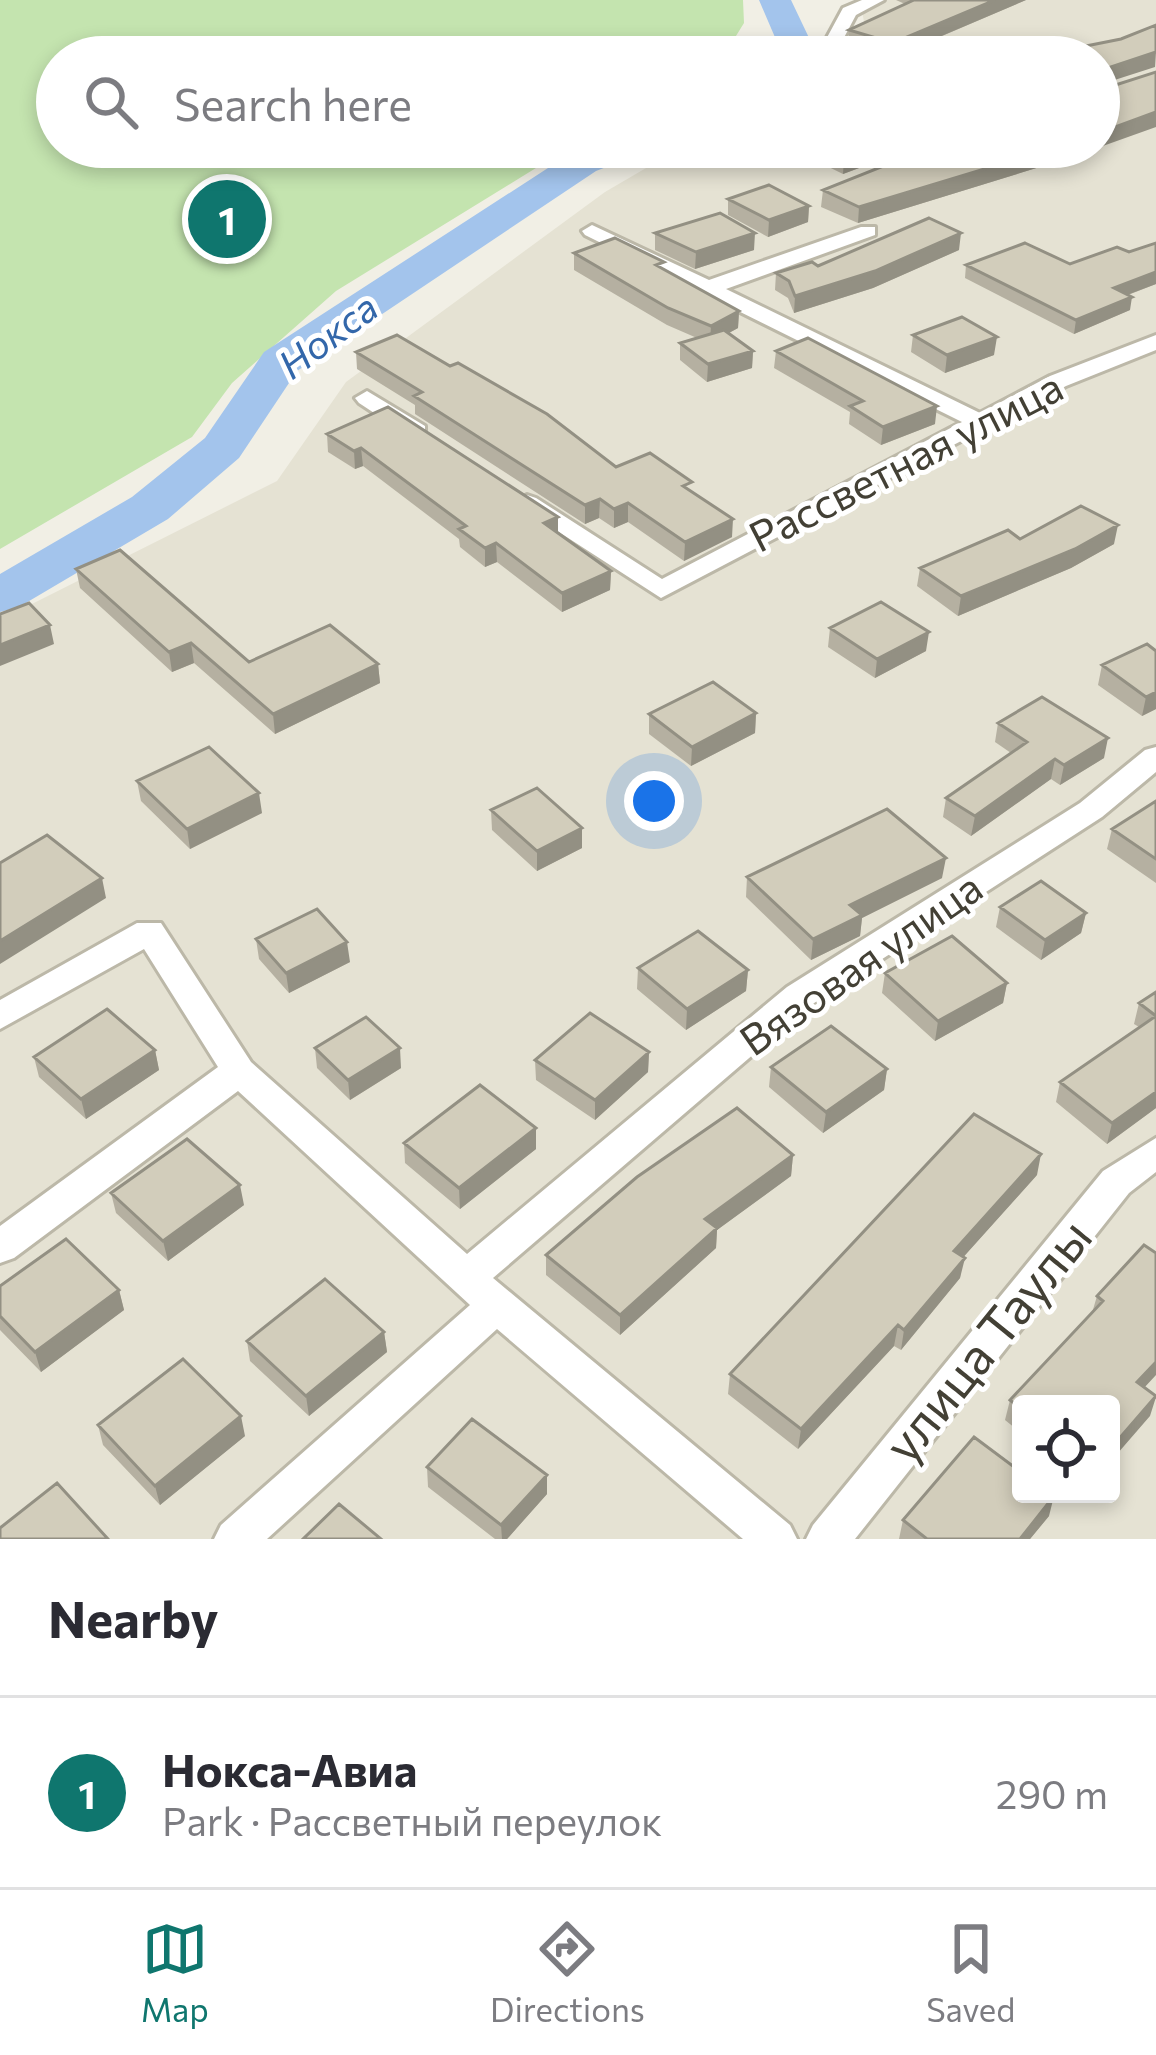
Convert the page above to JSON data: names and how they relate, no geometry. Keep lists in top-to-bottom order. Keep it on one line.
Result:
{"streets":{"street":["Рассветная улица","Вязовая улица","улица Таулы"]},"water":["Нокса"],"page":{"search":"Search here","pins":"1","heading":"Nearby","list":[{"mark":"1","name":"Нокса-Авиа","note":"Park · Рассветный переулок","value":"290 m"}],"nav":["Map","Directions","Saved"]}}
